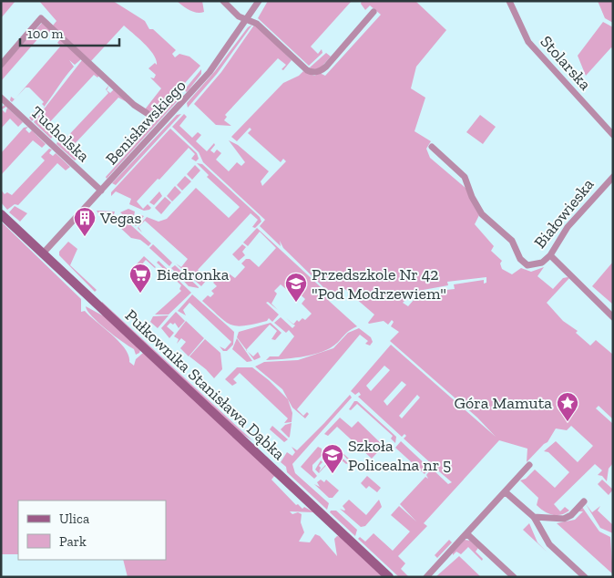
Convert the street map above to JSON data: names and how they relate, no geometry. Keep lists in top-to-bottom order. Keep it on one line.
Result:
{"streets":{"street":["Stolarska","Benisławskiego","Tucholska","Białowieska","Pułkownika Stanisława Dąbka"]},"crossings":[["Benisławskiego","Tucholska"],["Benisławskiego","Pułkownika Stanisława Dąbka"]],"places":{"building":["Vegas"],"supermarket":["Biedronka"],"school or university":["Przedszkole Nr 42 \"Pod Modrzewiem\"","Szkoła Policealna nr 5"],"place":["Góra Mamuta"]},"legend":["Ulica","Park"],"scale_bar":"100 m"}
